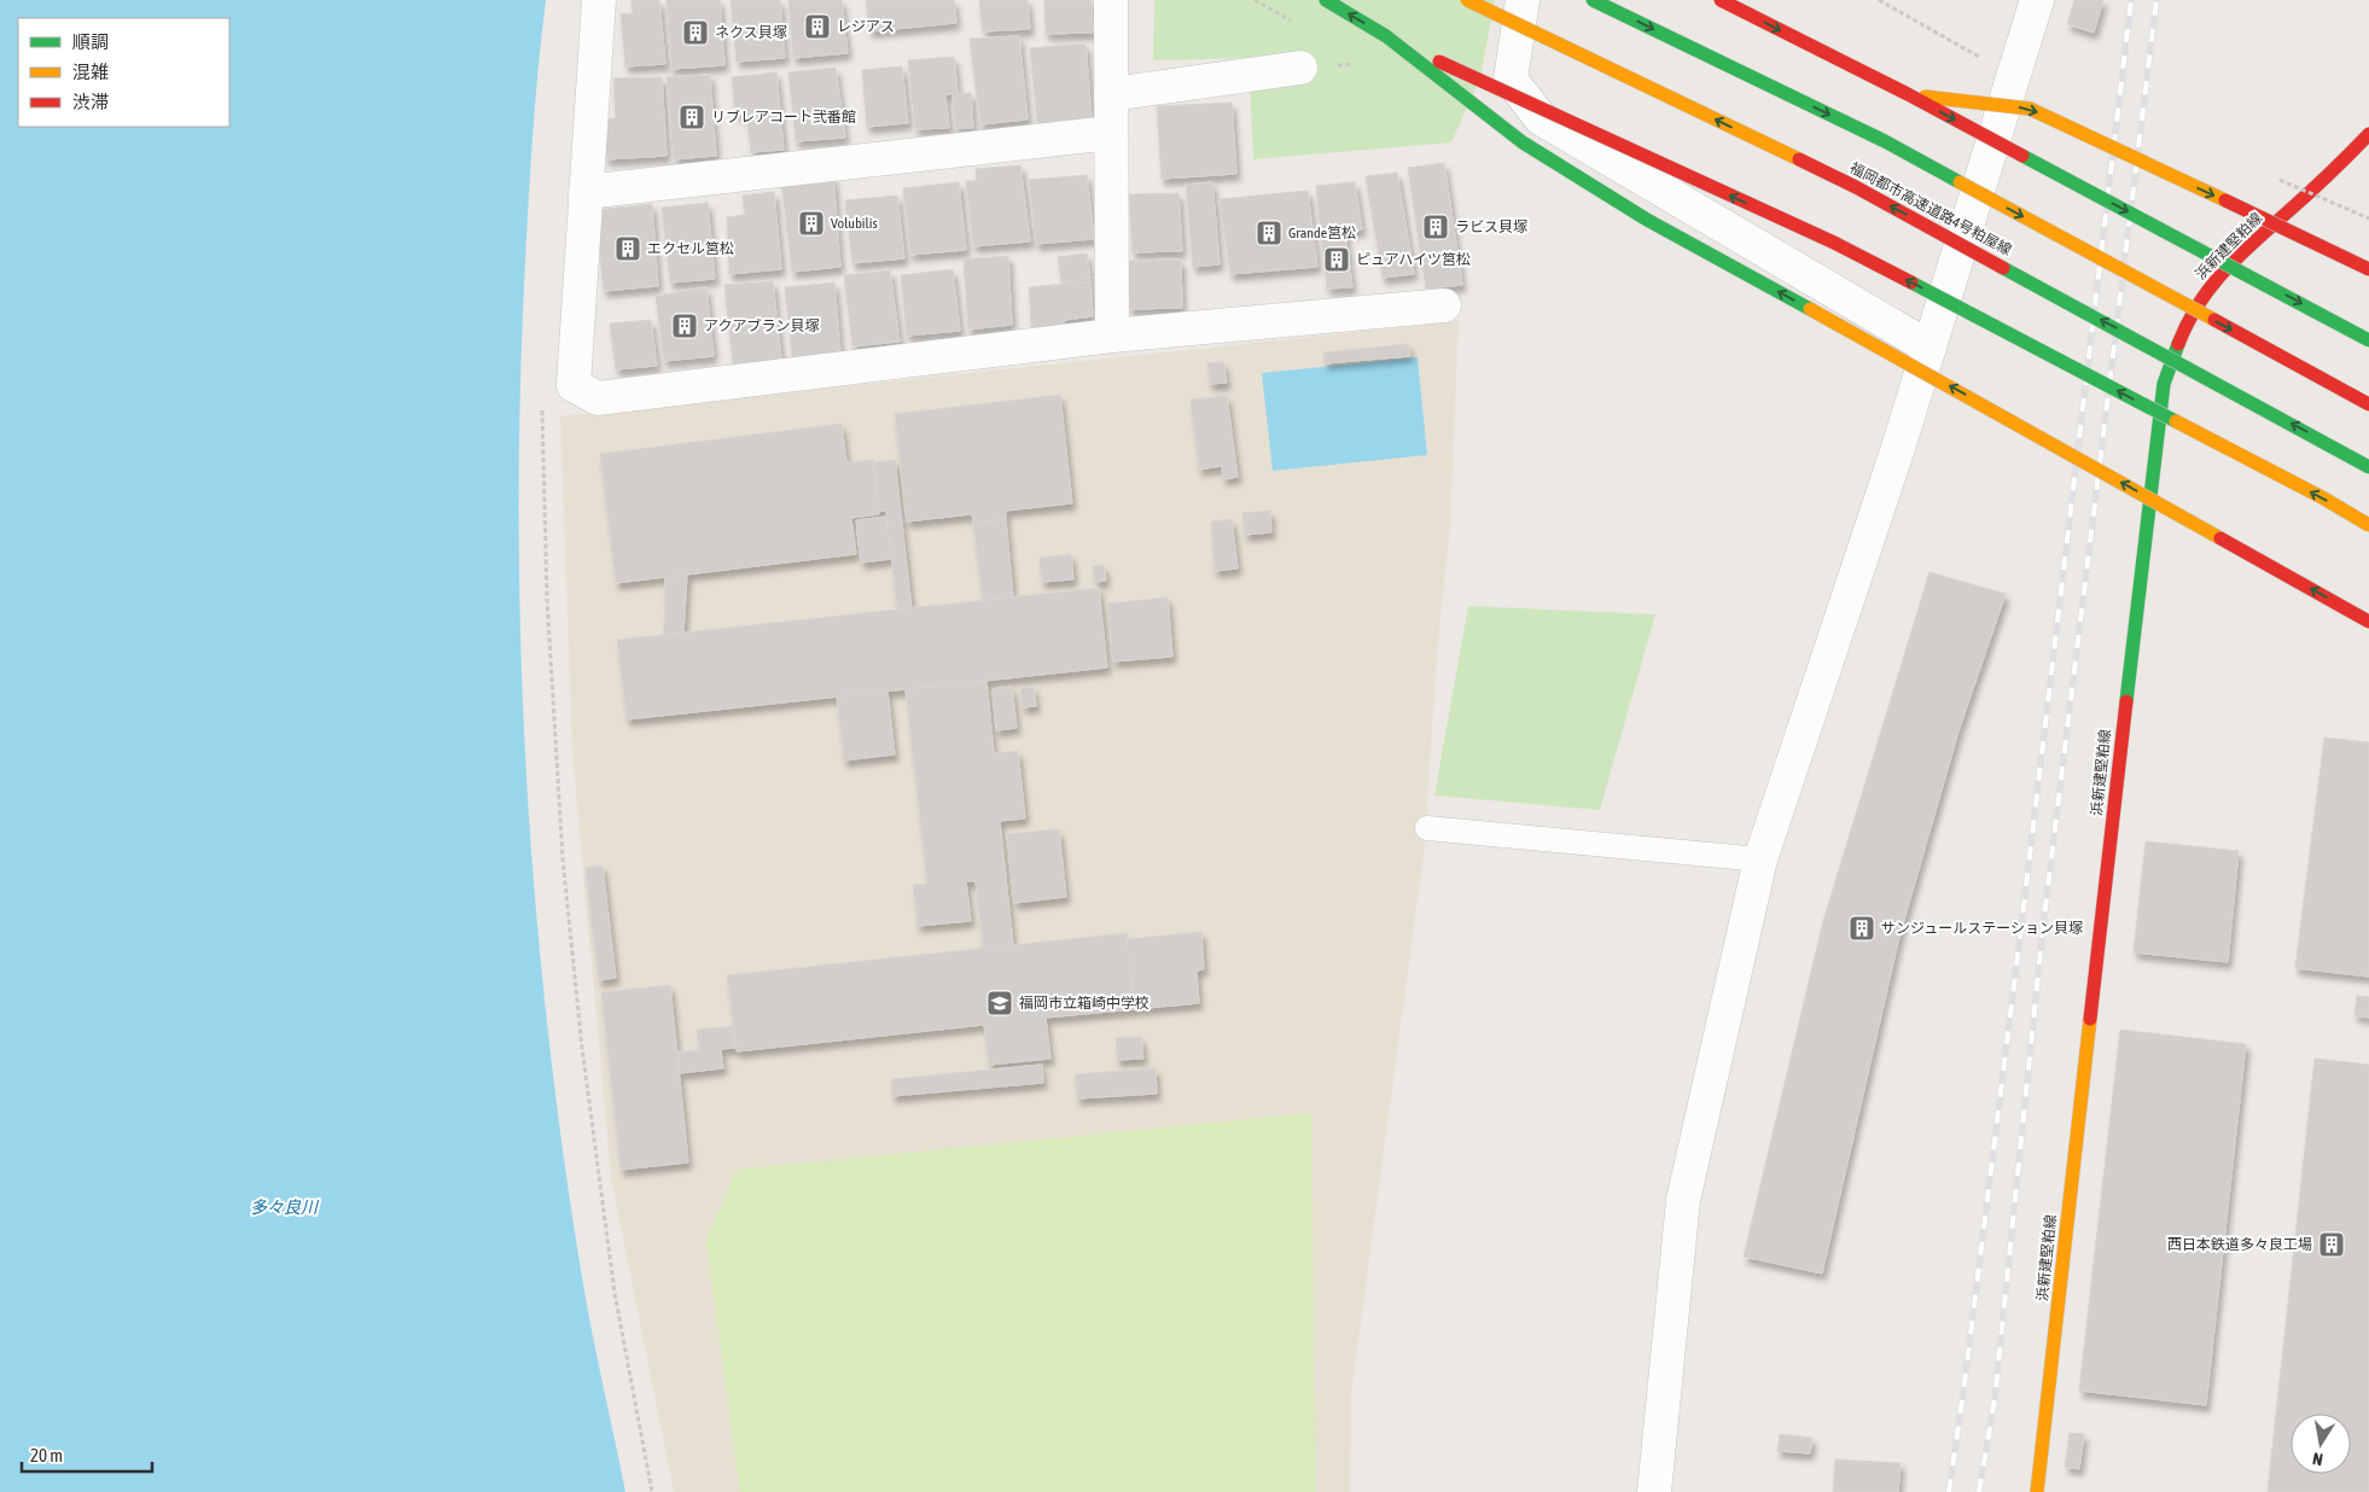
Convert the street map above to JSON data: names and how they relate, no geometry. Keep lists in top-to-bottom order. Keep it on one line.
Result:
{"streets":{"main road":["福岡都市高速道路4号粕屋線","浜新建堅粕線"]},"water":["多々良川"],"places":{"building":["レジアス","ネクス貝塚","リブレアコート弐番館","Volubilis","ラビス貝塚","Grande筥松","エクセル筥松","ピュアハイツ筥松","アクアブラン貝塚","サンジュールステーション貝塚","西日本鉄道多々良工場"],"school or university":["福岡市立箱崎中学校"]},"legend":["順調","混雑","渋滞"],"scale_bar":"20 m","north":"bottom"}
